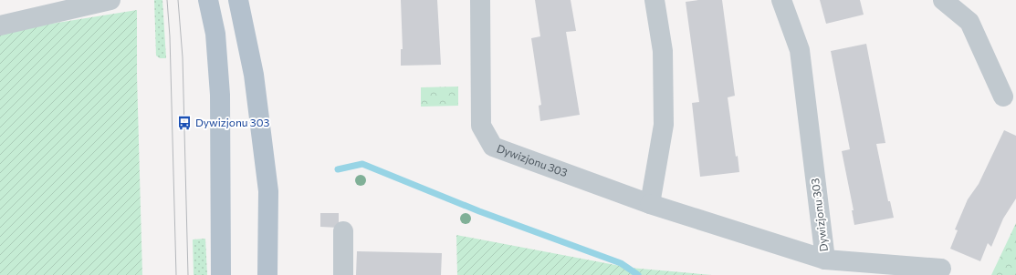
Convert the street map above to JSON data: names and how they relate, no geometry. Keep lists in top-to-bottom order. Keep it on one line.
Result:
{"streets":{"street":["Dywizjonu 303"]},"places":{"bus stop":["Dywizjonu 303"]}}
